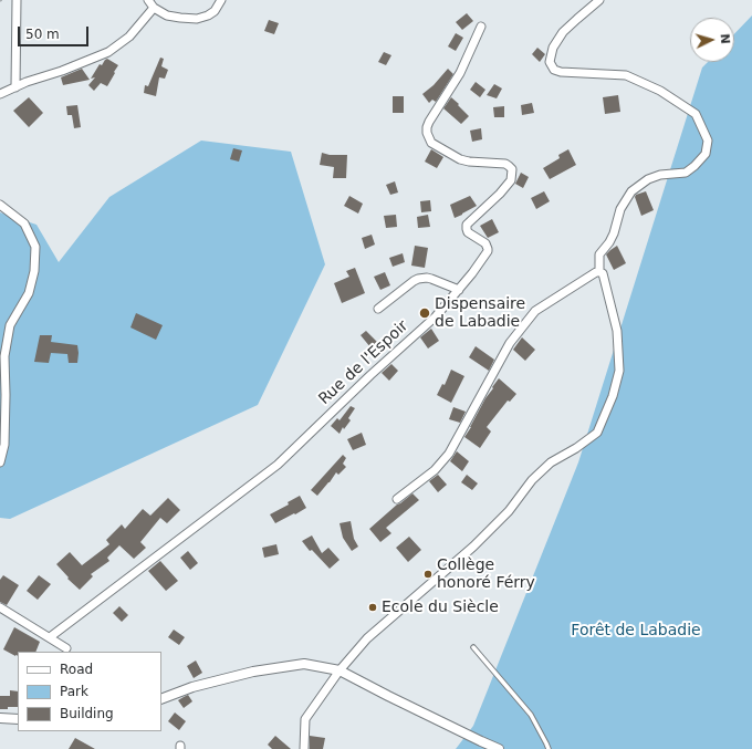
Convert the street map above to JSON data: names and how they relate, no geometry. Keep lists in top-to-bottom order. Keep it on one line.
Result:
{"streets":{"street":["Rue de l'Espoir"]},"parks":["Forêt de Labadie"],"places":["Dispensaire de Labadie","Collège honoré Férry","Ecole du Siècle"],"legend":["Road","Park","Building"],"scale_bar":"50 m","north":"right"}
